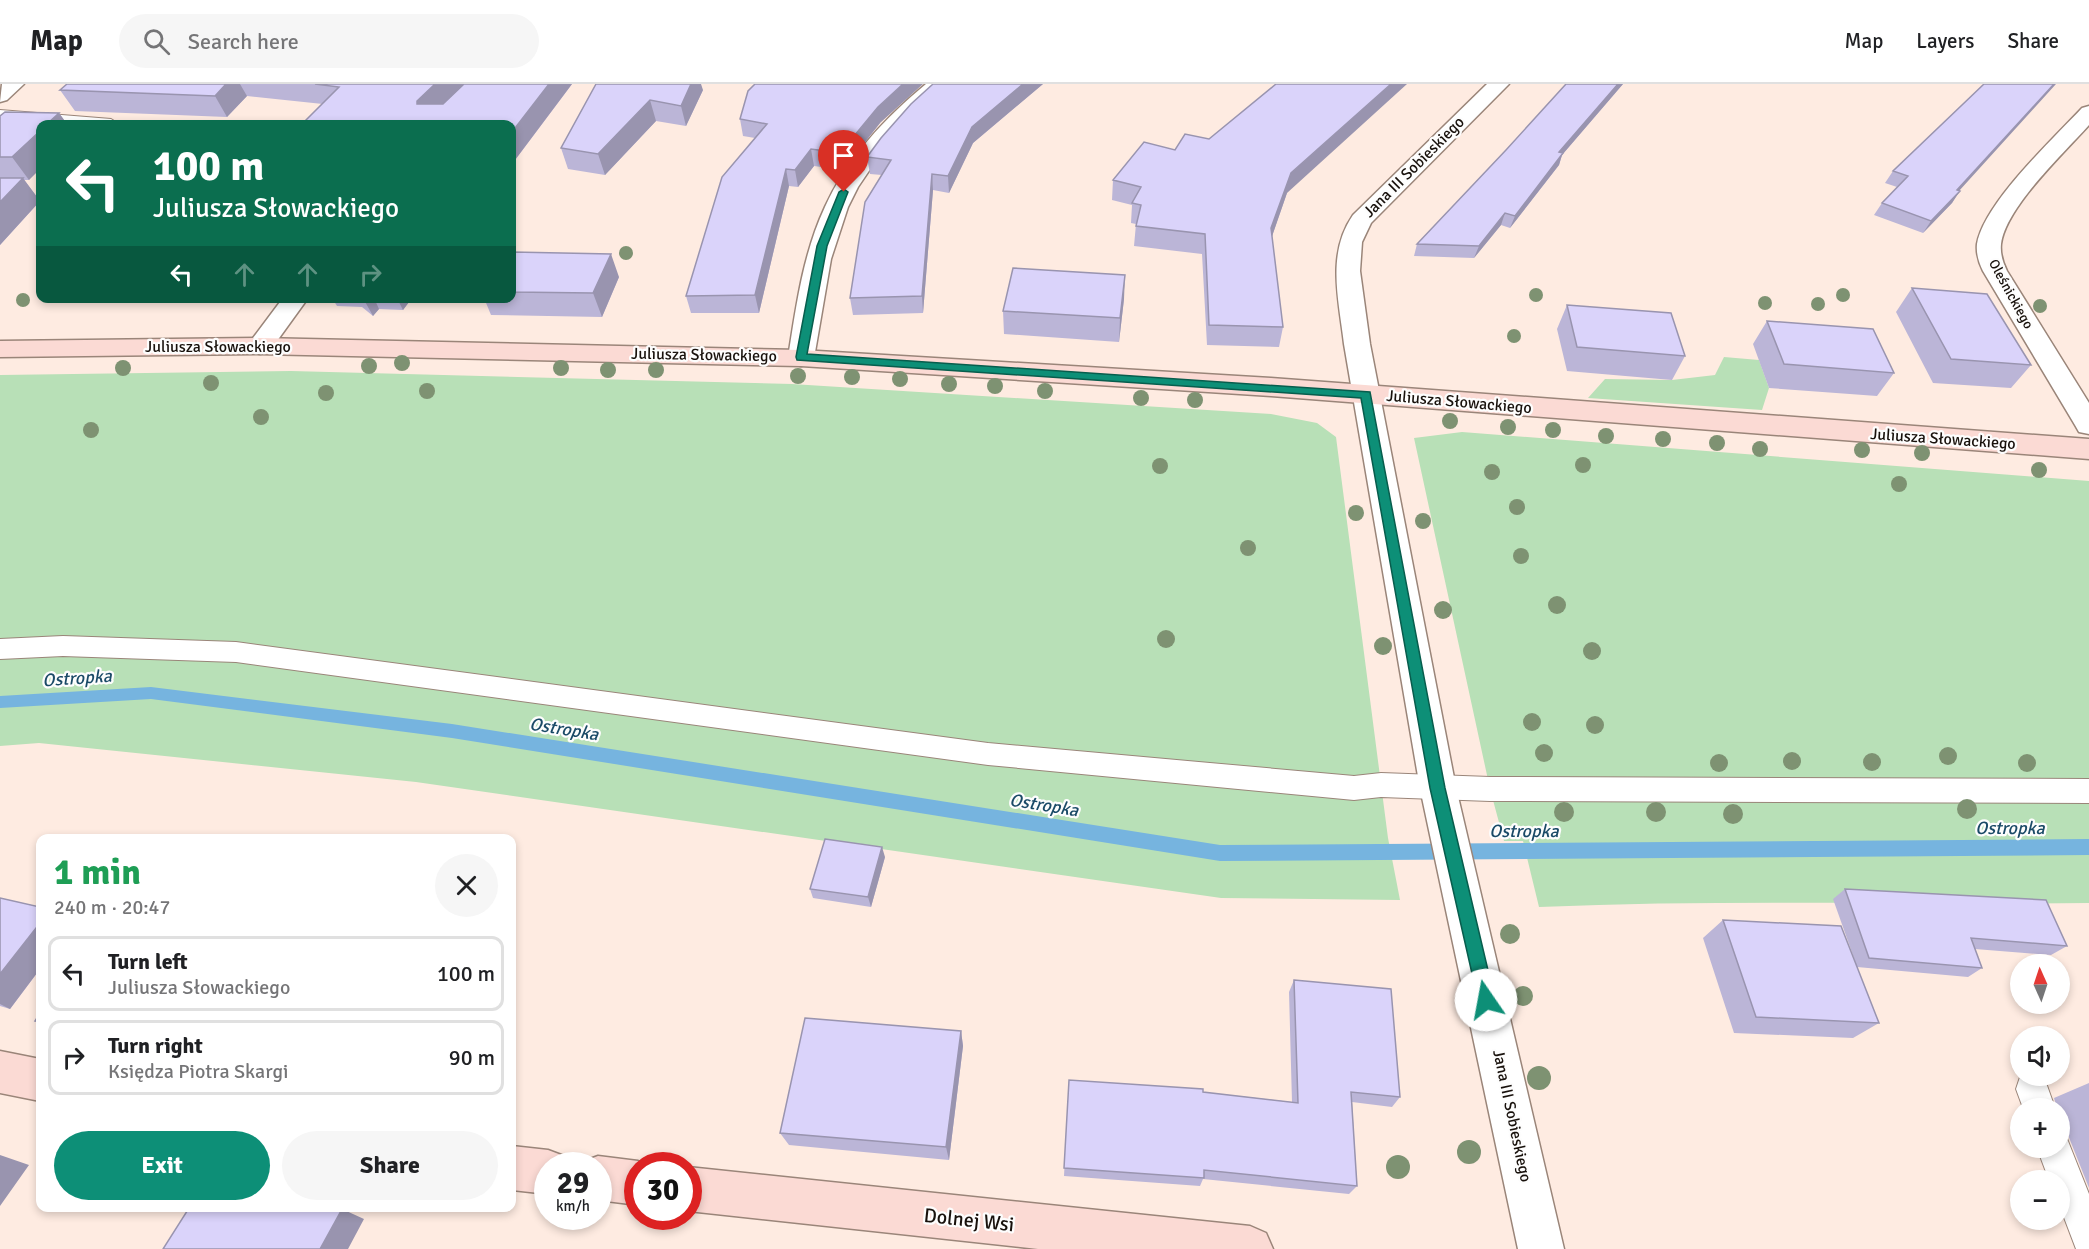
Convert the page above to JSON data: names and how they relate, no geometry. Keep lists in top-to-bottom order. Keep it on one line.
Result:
{"streets":{"main road":["Juliusza Słowackiego","Dolnej Wsi"],"street":["Jana III Sobieskiego","Oleśnickiego"]},"crossings":[["Jana III Sobieskiego","Juliusza Słowackiego"]],"water":["Ostropka"],"north":"top","page":{"header":"Map","search":"Search here","nav":["Map","Layers","Share"],"turn":["100 m","Juliusza Słowackiego"],"heading":["1 min","240 m · 20:47"],"list":[{"name":"Turn left","note":"Juliusza Słowackiego","value":"100 m"},{"name":"Turn right","note":"Księdza Piotra Skargi","value":"90 m"}],"map_buttons":["+","−"],"buttons":["Exit","Share"],"speed":"29 km/h","limit":"30"}}
